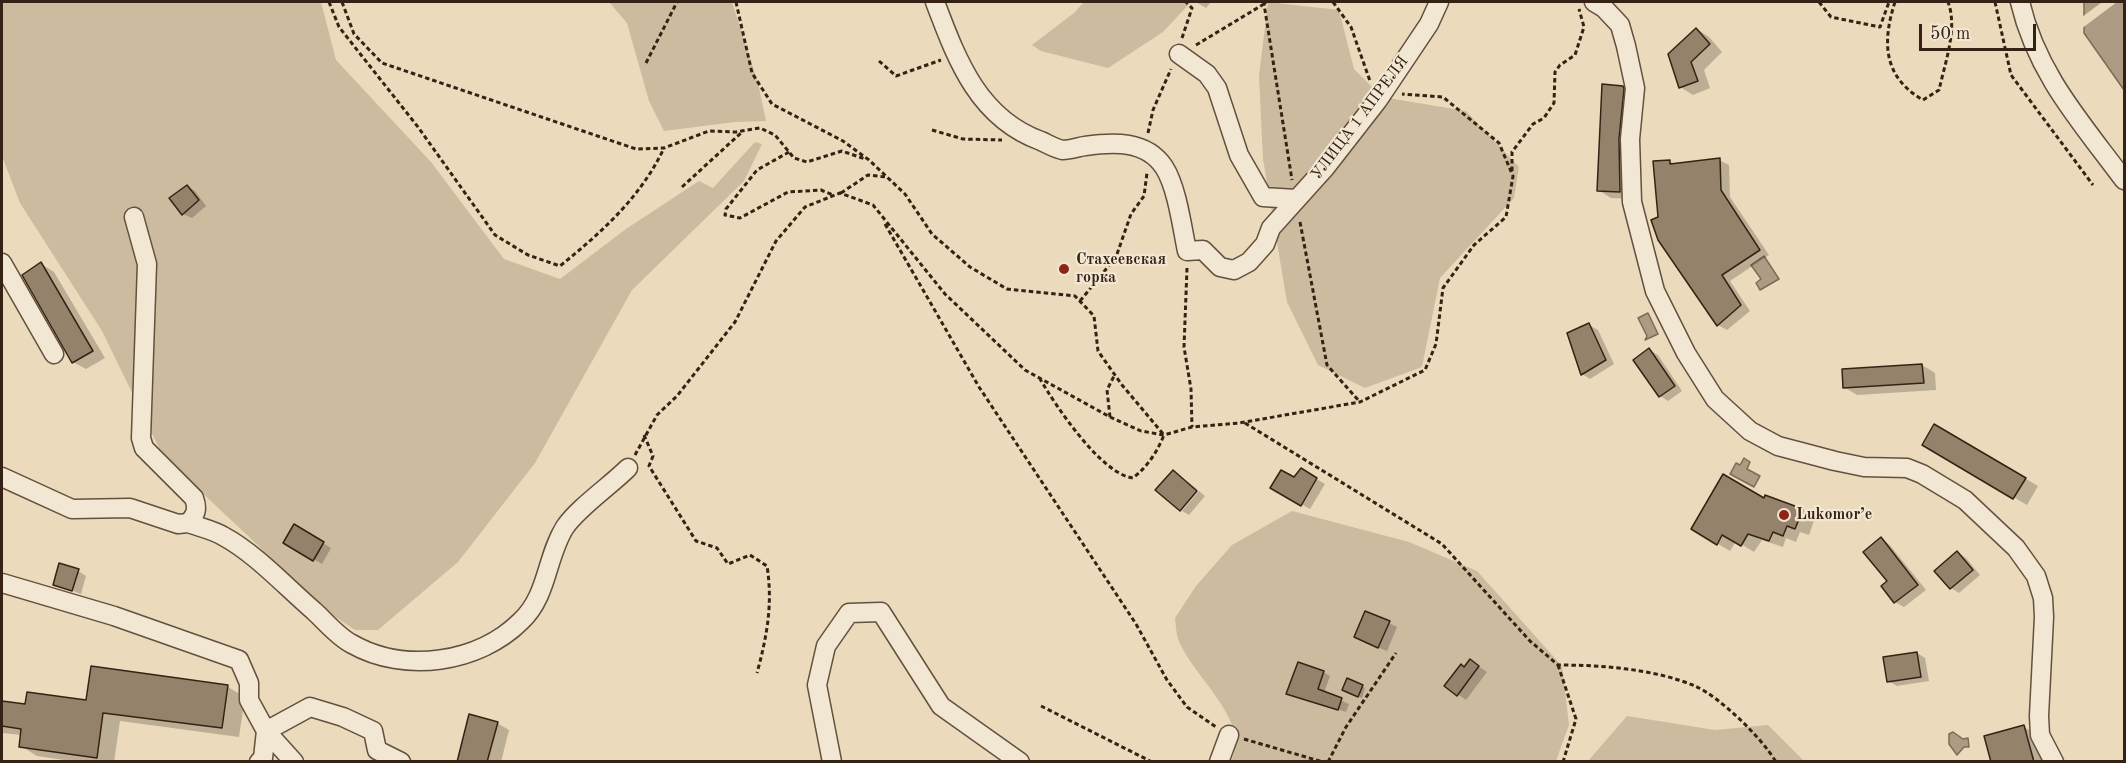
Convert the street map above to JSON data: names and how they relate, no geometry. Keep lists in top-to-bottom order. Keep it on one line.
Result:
{"streets":{"street":["УЛИЦА 1 АПРЕЛЯ"]},"places":["Стахеевская горка","Lukomor’e"],"scale_bar":"50 m"}
